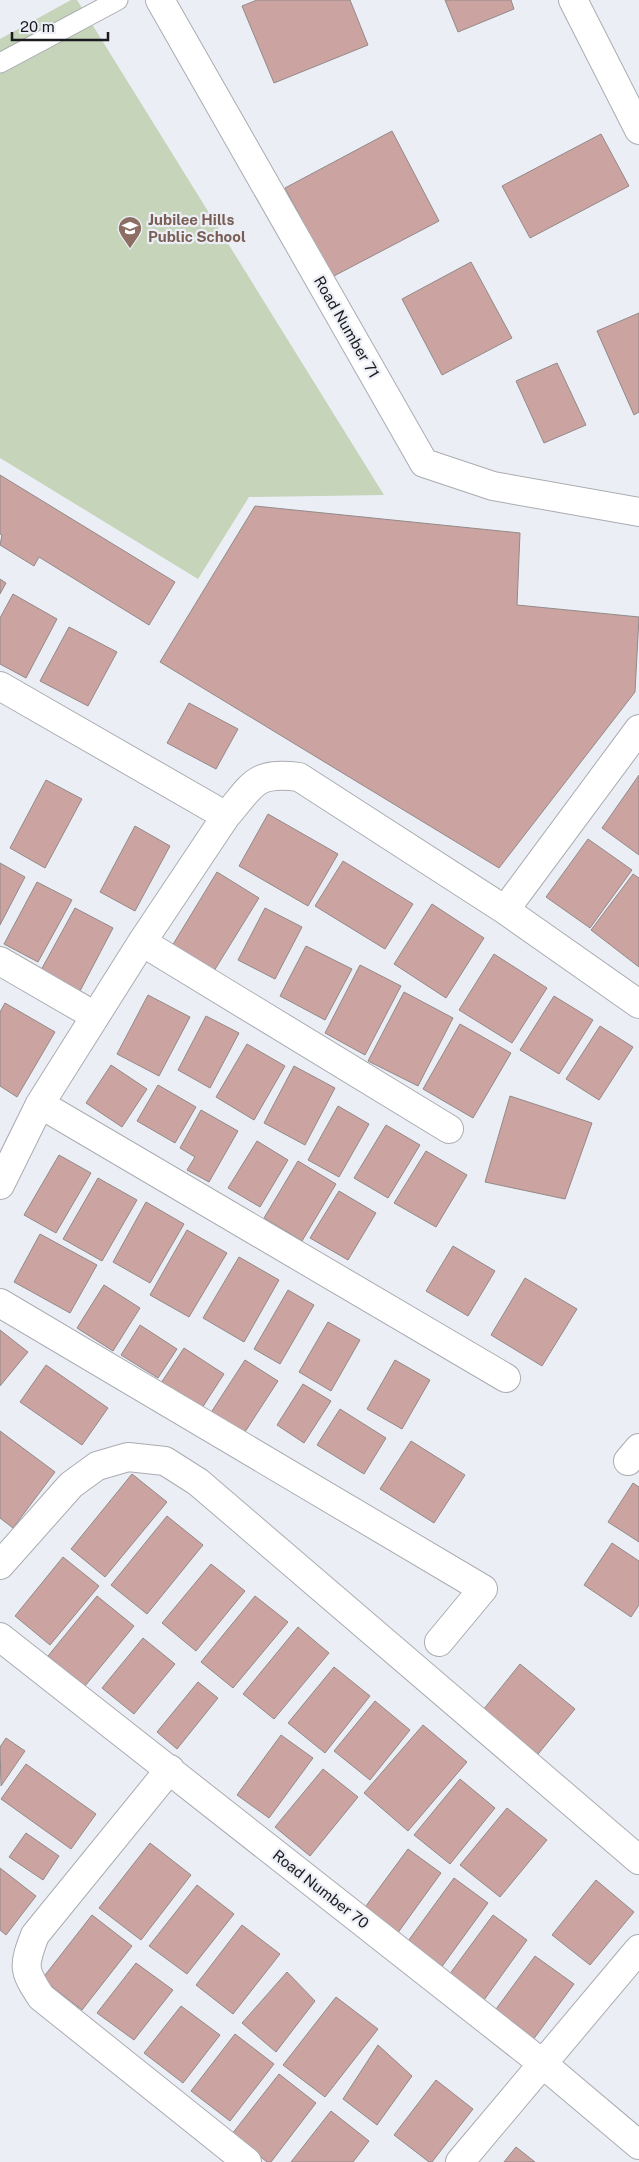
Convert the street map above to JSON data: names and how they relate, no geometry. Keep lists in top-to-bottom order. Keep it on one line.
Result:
{"streets":{"street":["Road Number 71","Road Number 70"]},"places":{"school or university":["Jubilee Hills Public School"]},"scale_bar":"20 m"}
